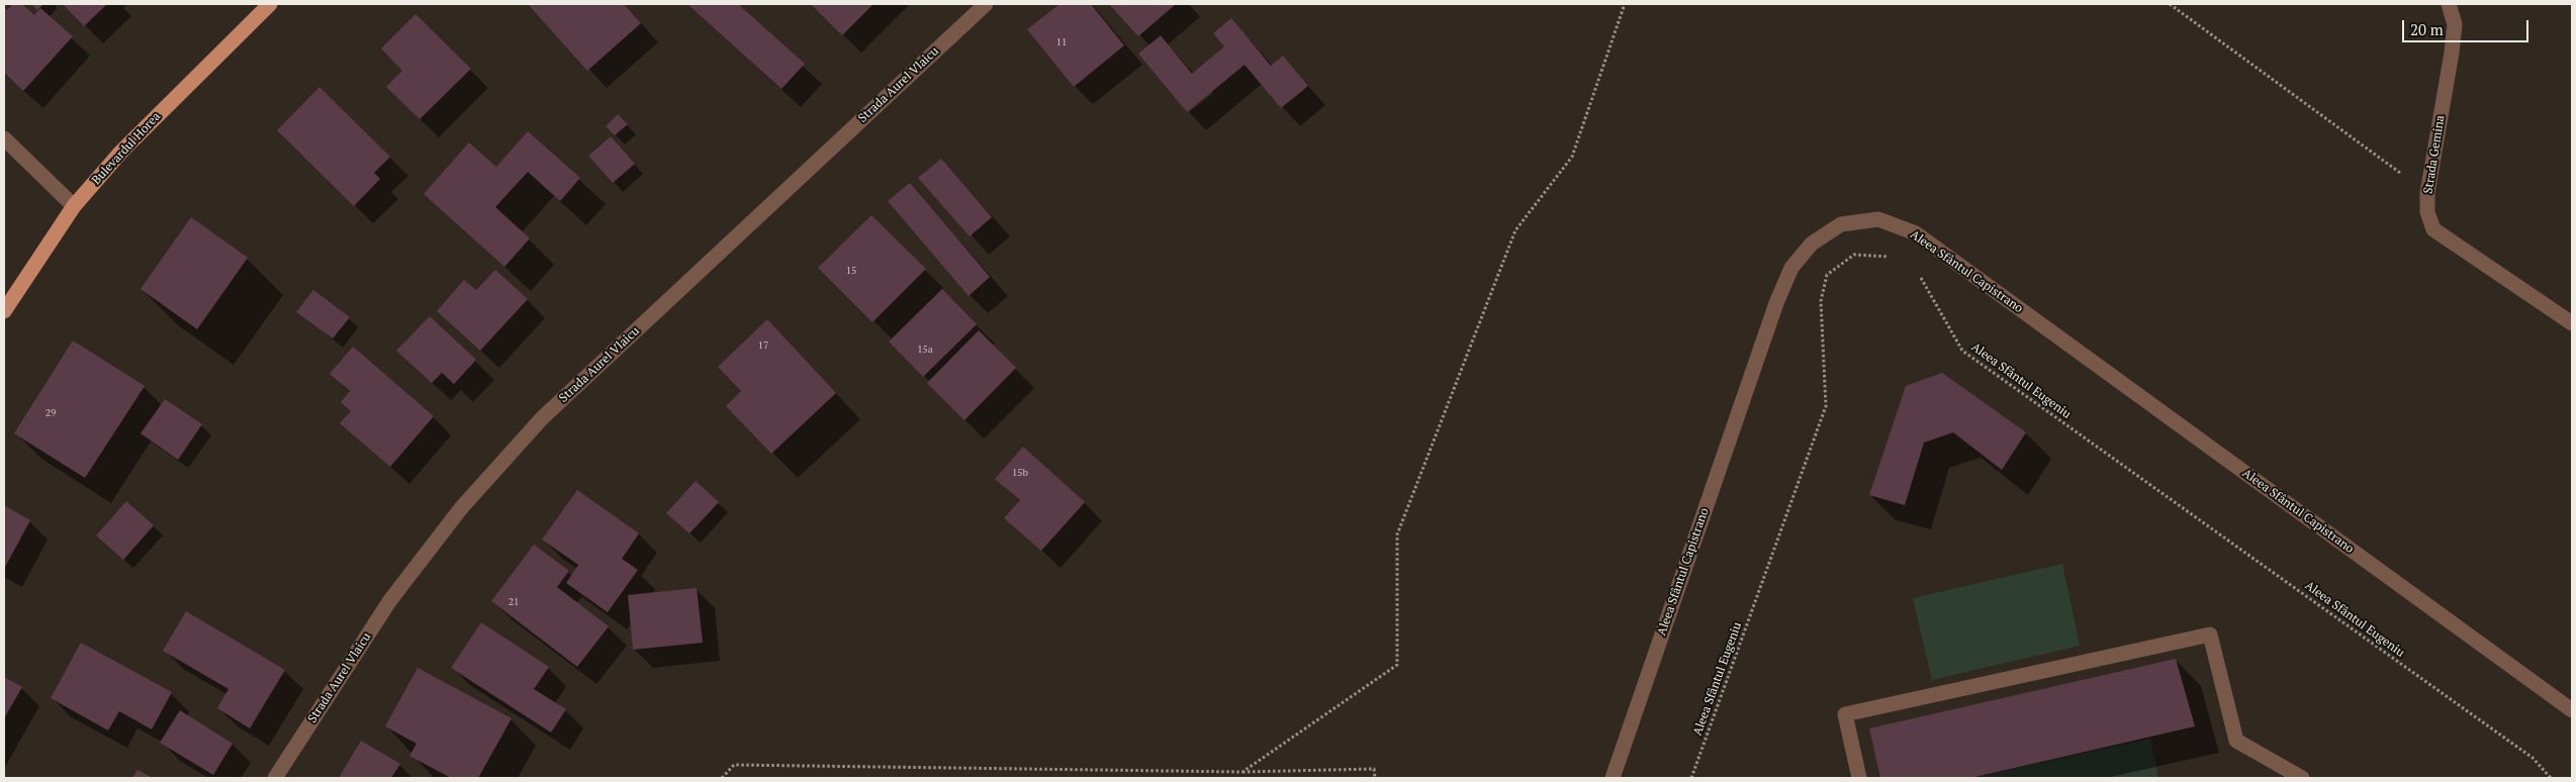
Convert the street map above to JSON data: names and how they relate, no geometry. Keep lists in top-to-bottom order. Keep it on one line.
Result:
{"streets":{"main road":["Bulevardul Horea"],"street":["Strada Aurel Vlaicu","Strada Gemina","Aleea Sfântul Capistrano"],"path":["Aleea Sfântul Eugeniu"]},"house_numbers":["11","15","17","15a","29","15b","21"],"scale_bar":"20 m"}
